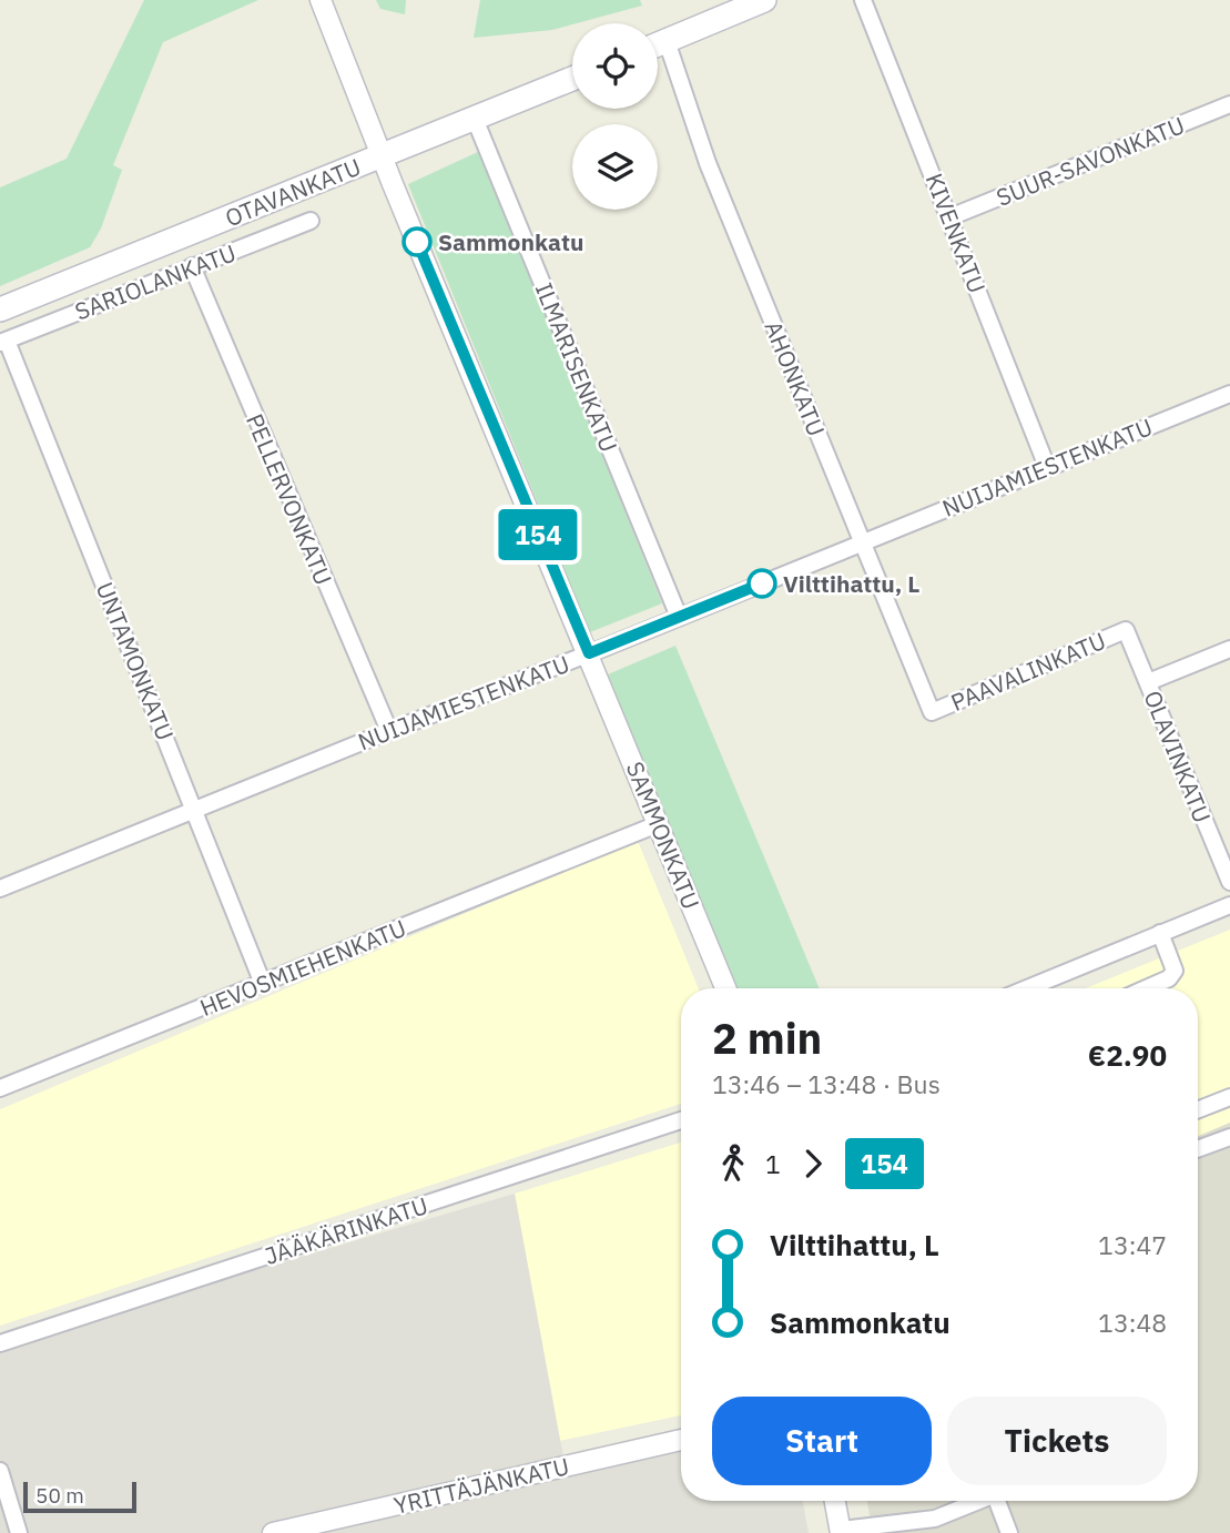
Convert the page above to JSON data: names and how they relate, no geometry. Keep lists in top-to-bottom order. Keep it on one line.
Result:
{"streets":{"main road":["OTAVANKATU"],"street":["SUUR-SAVONKATU","KIVENKATU","SARIOLANKATU","ILMARISENKATU","AHONKATU","NUIJAMIESTENKATU","PELLERVONKATU","UNTAMONKATU","PAAVALINKATU","OLAVINKATU","SAMMONKATU","HEVOSMIEHENKATU","JÄÄKÄRINKATU","YRITTÄJÄNKATU"]},"crossings":[["SUUR-SAVONKATU","KIVENKATU"],["OTAVANKATU","ILMARISENKATU"],["OTAVANKATU","SAMMONKATU"],["KIVENKATU","NUIJAMIESTENKATU"],["SARIOLANKATU","PELLERVONKATU"],["SARIOLANKATU","UNTAMONKATU"],["ILMARISENKATU","NUIJAMIESTENKATU"],["AHONKATU","NUIJAMIESTENKATU"],["AHONKATU","PAAVALINKATU"],["NUIJAMIESTENKATU","PELLERVONKATU"],["NUIJAMIESTENKATU","UNTAMONKATU"],["NUIJAMIESTENKATU","SAMMONKATU"],["UNTAMONKATU","HEVOSMIEHENKATU"],["PAAVALINKATU","OLAVINKATU"],["SAMMONKATU","HEVOSMIEHENKATU"]],"places":["Sammonkatu","Vilttihattu, L"],"lines":["bus line 154"],"scale_bar":"50 m","page":{"on_map":"154","heading":["2 min","13:46 – 13:48 · Bus","€2.90"],"legs":["1","154"],"list":[{"name":"Vilttihattu, L","value":"13:47"},{"name":"Sammonkatu","value":"13:48"}],"buttons":["Start","Tickets"],"scale":"50 m"}}
